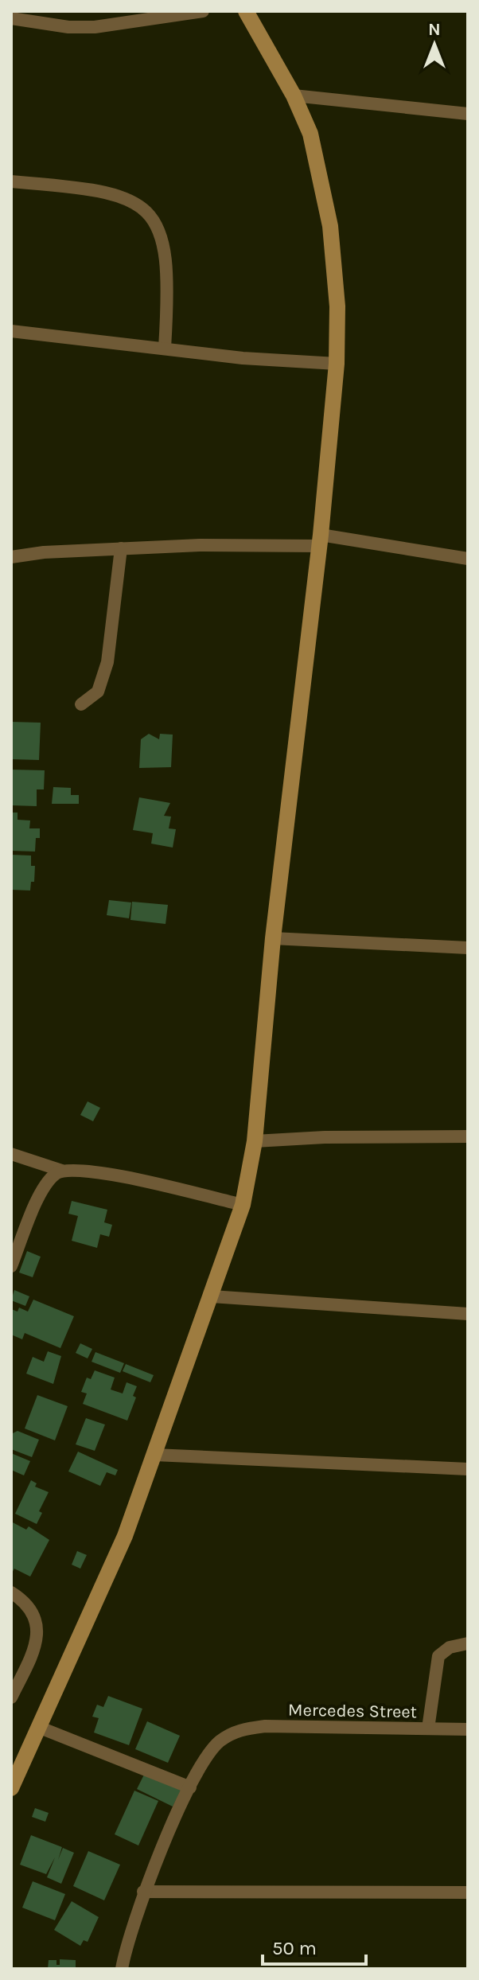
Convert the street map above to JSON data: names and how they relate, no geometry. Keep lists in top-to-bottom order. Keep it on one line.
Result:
{"streets":{"street":["Mercedes Street"]},"scale_bar":"50 m","north":"top"}
